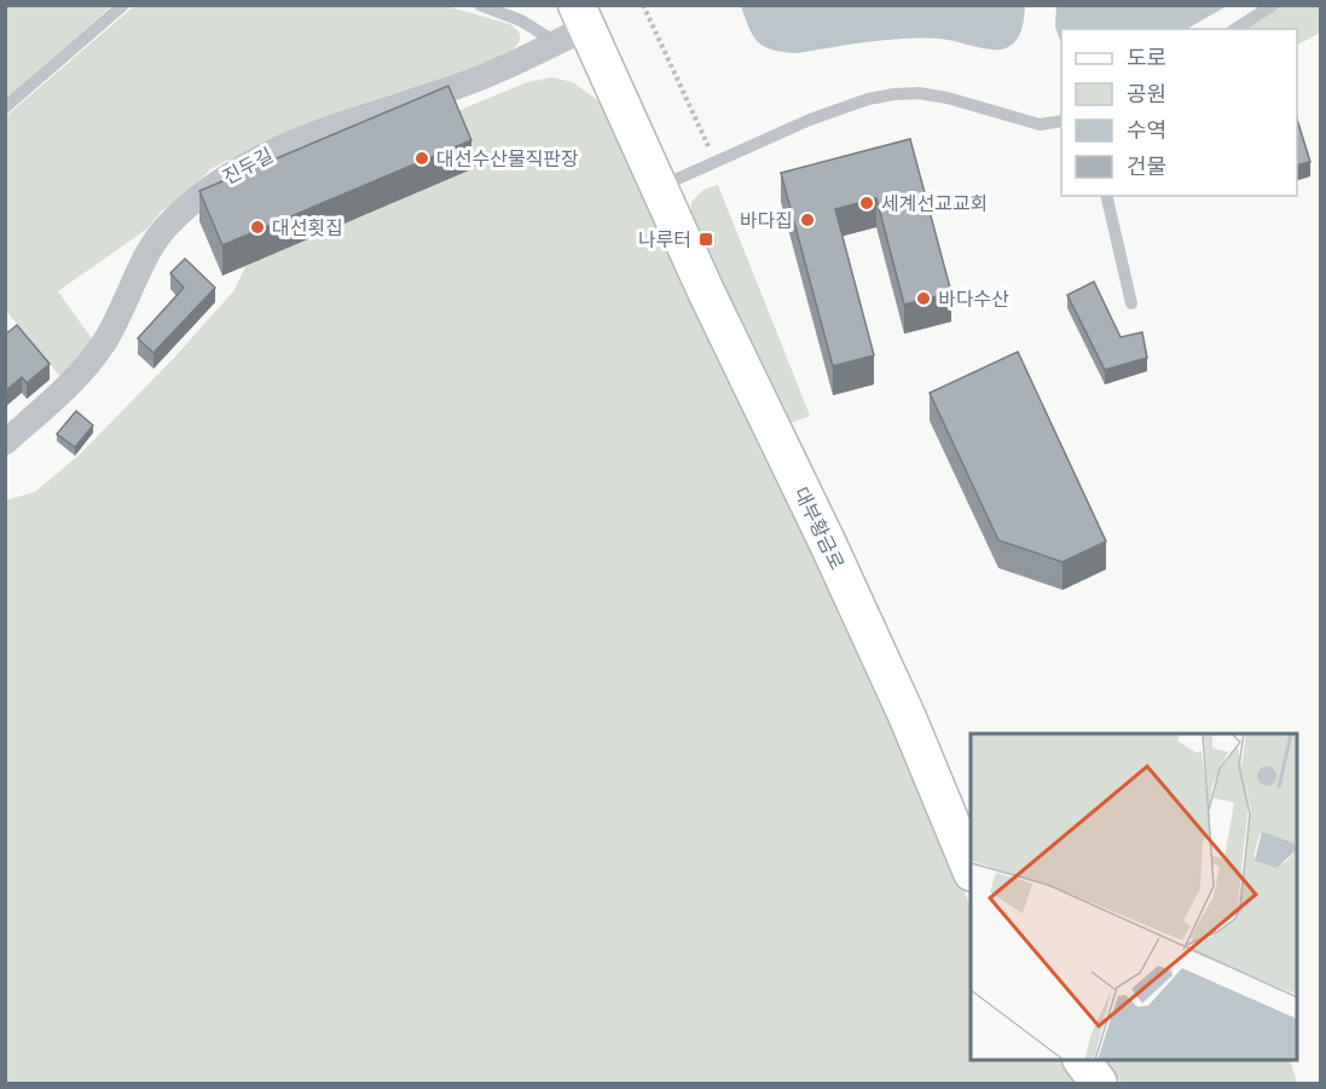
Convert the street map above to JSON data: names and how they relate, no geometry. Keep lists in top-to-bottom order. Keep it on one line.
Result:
{"streets":{"main road":["대부황금로"],"street":["진두길"]},"crossings":[["진두길","대부황금로"]],"places":{"other":["대선수산물직판장","세계선교교회","바다집","대선횟집","바다수산"],"transit":["나루터"]},"legend":["도로","공원","수역","건물"]}
